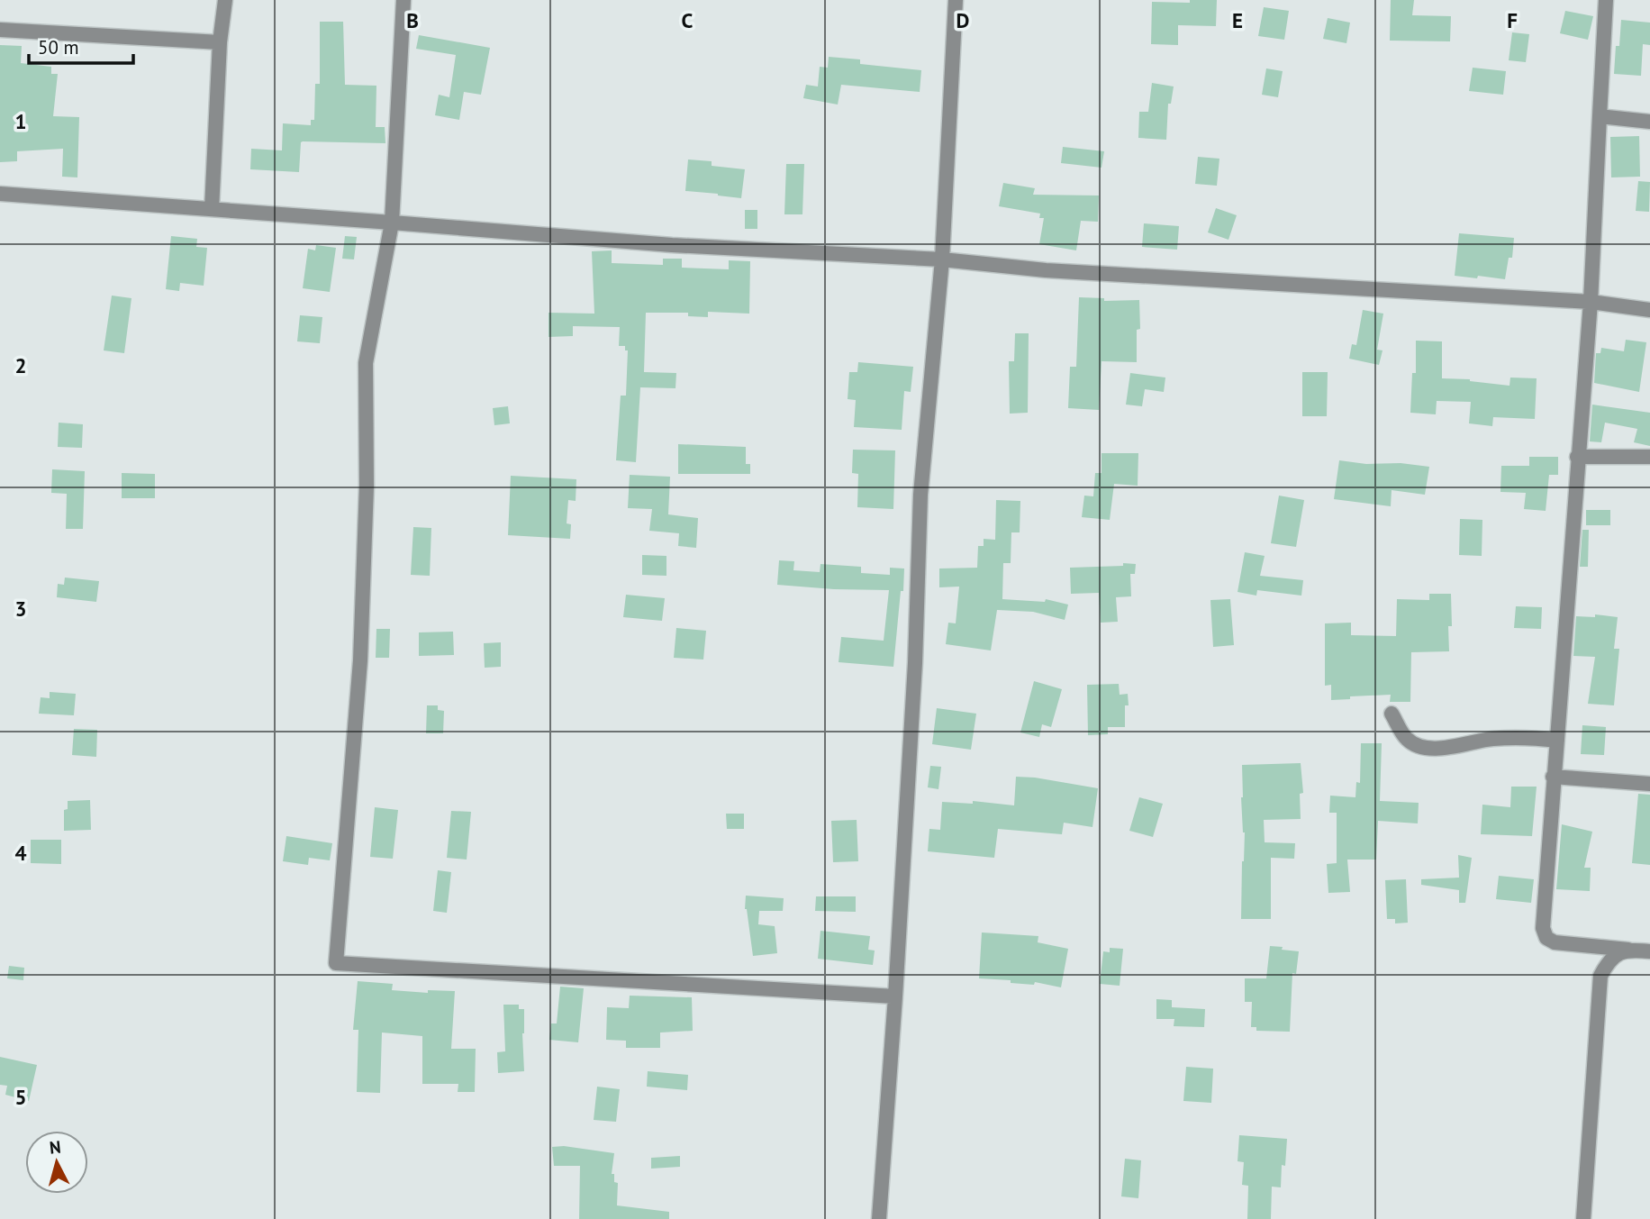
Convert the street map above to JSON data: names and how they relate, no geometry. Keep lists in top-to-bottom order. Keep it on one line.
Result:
{"scale_bar":"50 m","north":"top","grid":{"columns":["B","C","D","E","F"],"rows":["1","2","3","4","5"]}}
